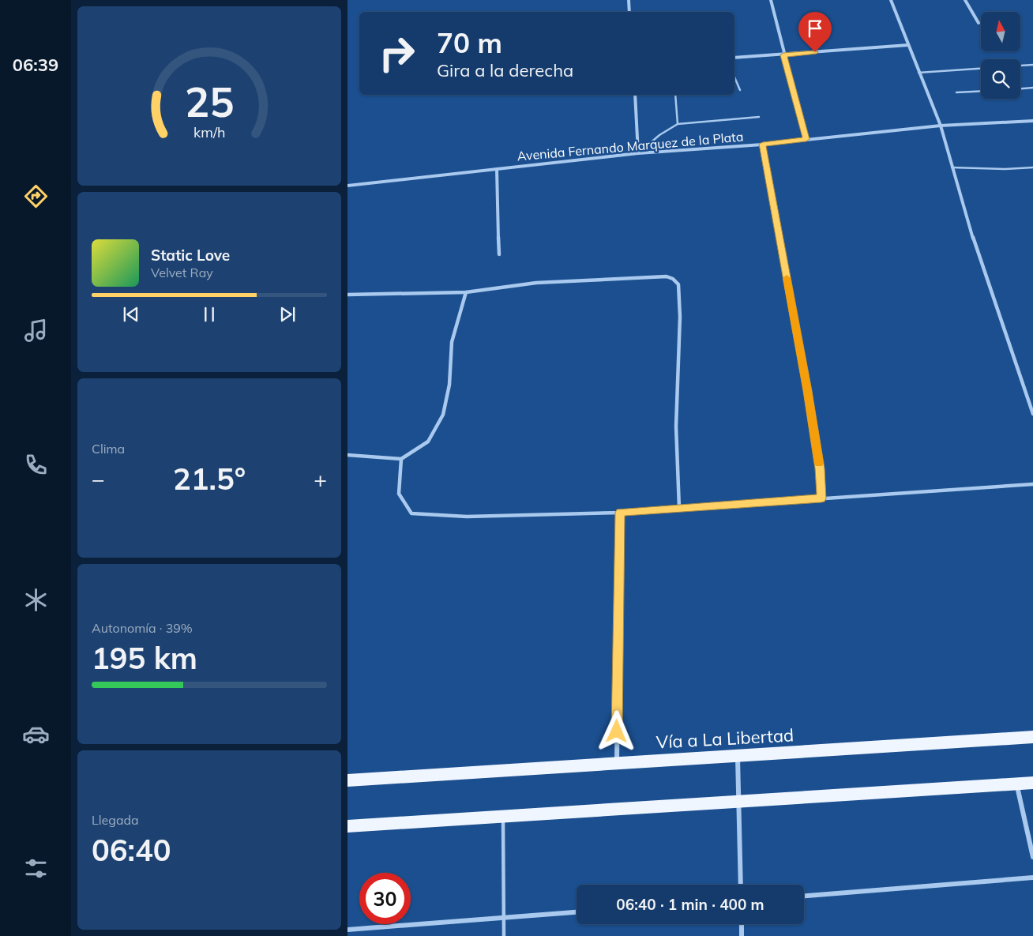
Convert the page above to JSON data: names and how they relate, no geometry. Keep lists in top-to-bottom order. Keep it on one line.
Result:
{"streets":{"main road":["Vía a La Libertad"],"street":["Avenida Fernando Marquez de la Plata"]},"north":"top","page":{"tabs":"06:39","turn":["70 m","Gira a la derecha"],"song":["Static Love","Velvet Ray"],"tile":["Clima",["Autonomía · 39%","195 km"],["Llegada","06:40"]],"heat":["−","21.5°","+"],"limit":"30","trip":"06:40 · 1 min · 400 m","gauge":["25","km/h"]}}
